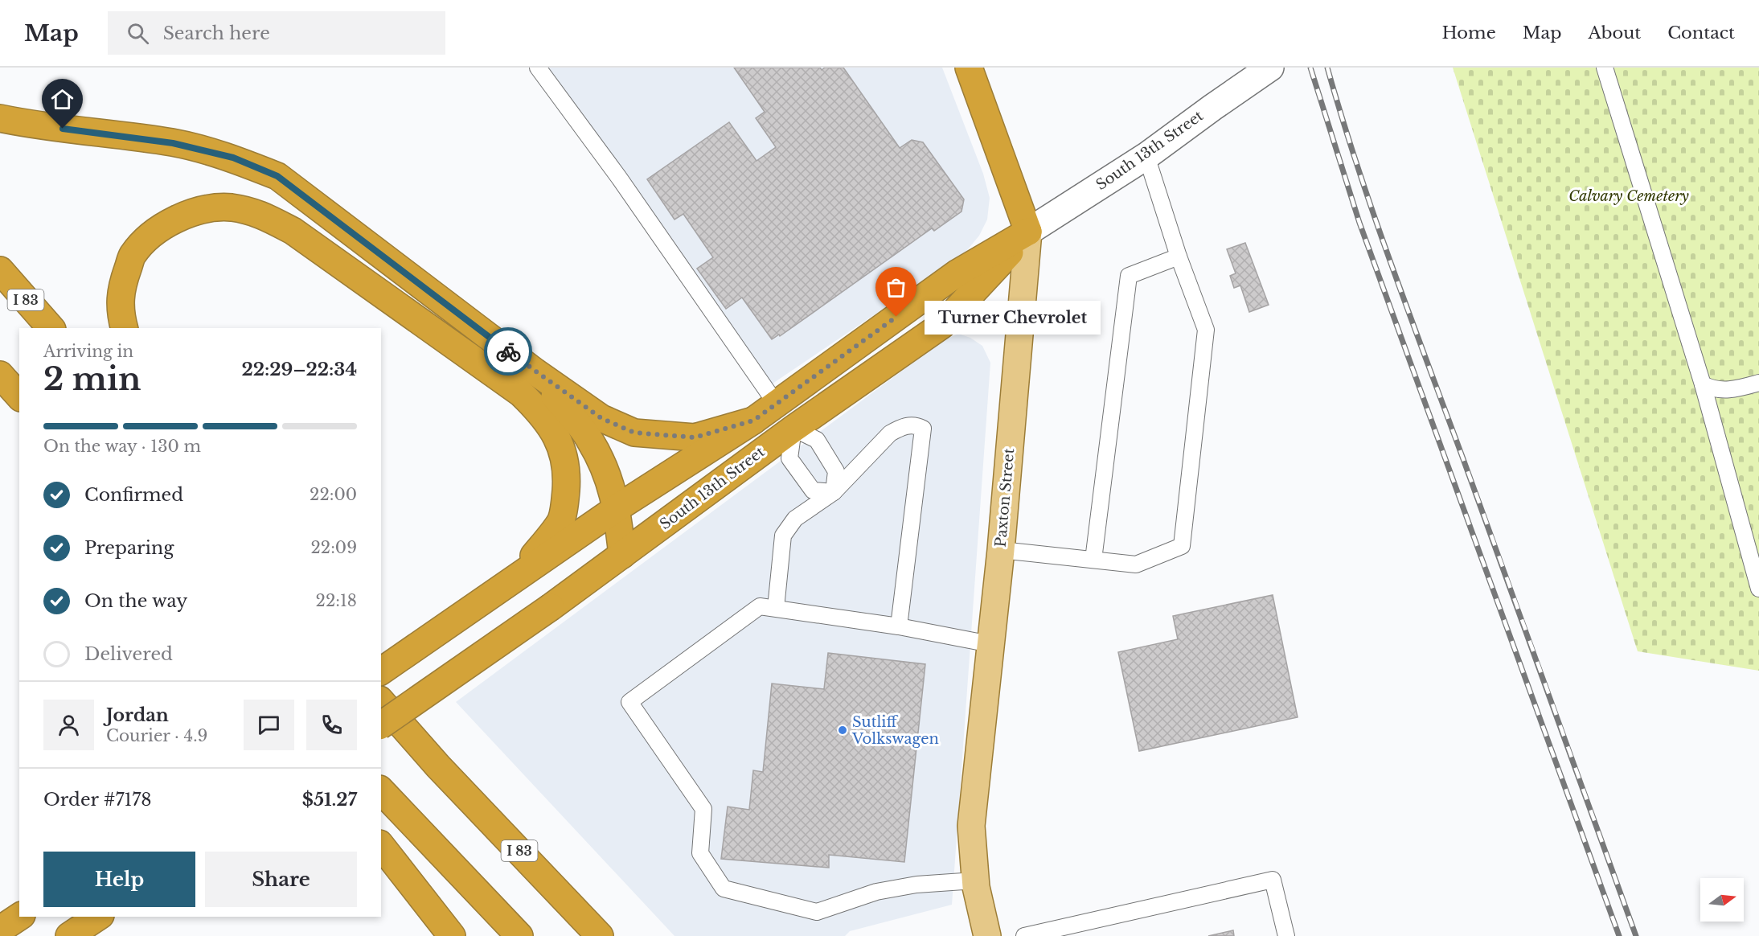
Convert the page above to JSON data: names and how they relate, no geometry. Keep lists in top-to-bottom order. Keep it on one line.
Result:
{"streets":{"highway":["South 13th Street","I 83","Paxton Street"]},"crossings":[["South 13th Street","Paxton Street"]],"parks":["Calvary Cemetery"],"places":["Turner Chevrolet","Sutliff Volkswagen"],"north":"right","page":{"header":"Map","search":"Search here","nav":["Home","Map","About","Contact"],"bubble":"Turner Chevrolet","heading":["2 min","Arriving in","22:29–22:34"],"panel":["Jordan","Courier · 4.9","Order #7178","$51.27"],"bar":"On the way · 130 m","list":[["Confirmed","22:00"],["Preparing","22:09"],["On the way","22:18"],"Delivered"],"buttons":["Help","Share"]}}
